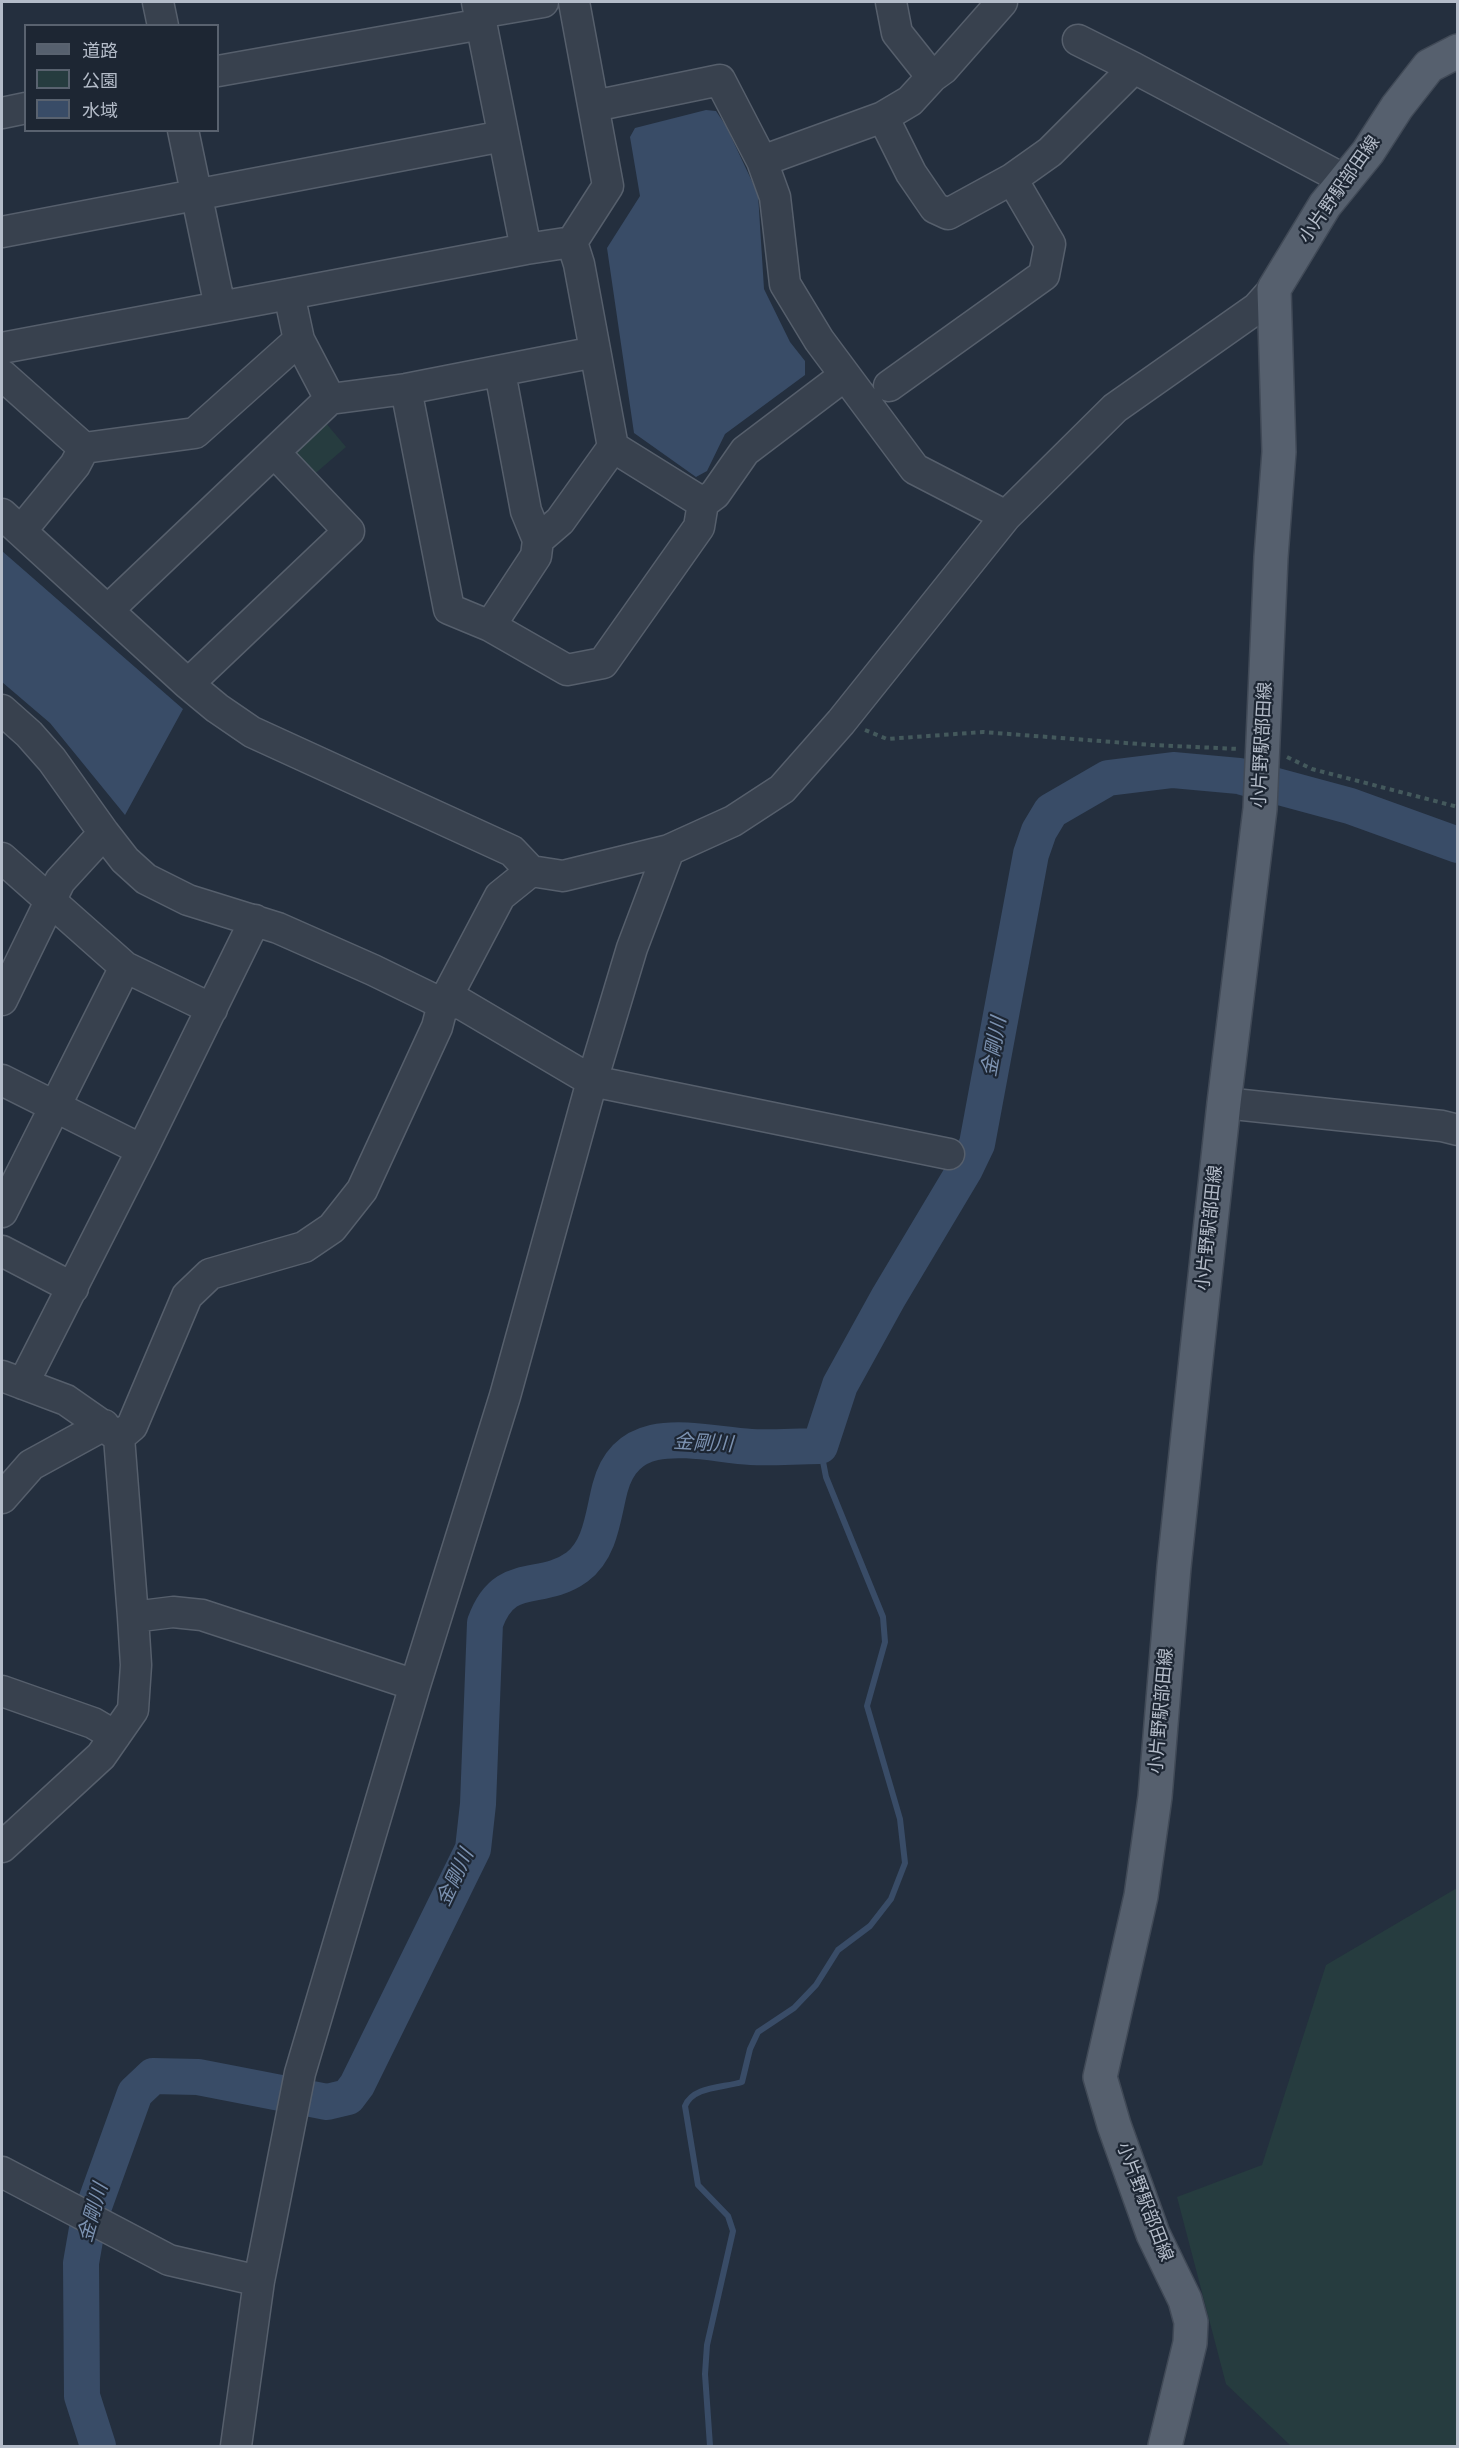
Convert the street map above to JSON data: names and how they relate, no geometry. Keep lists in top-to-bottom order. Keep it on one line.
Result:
{"streets":{"main road":["小片野駅部田線"]},"water":["金剛川"],"legend":["道路","公園","水域"]}
